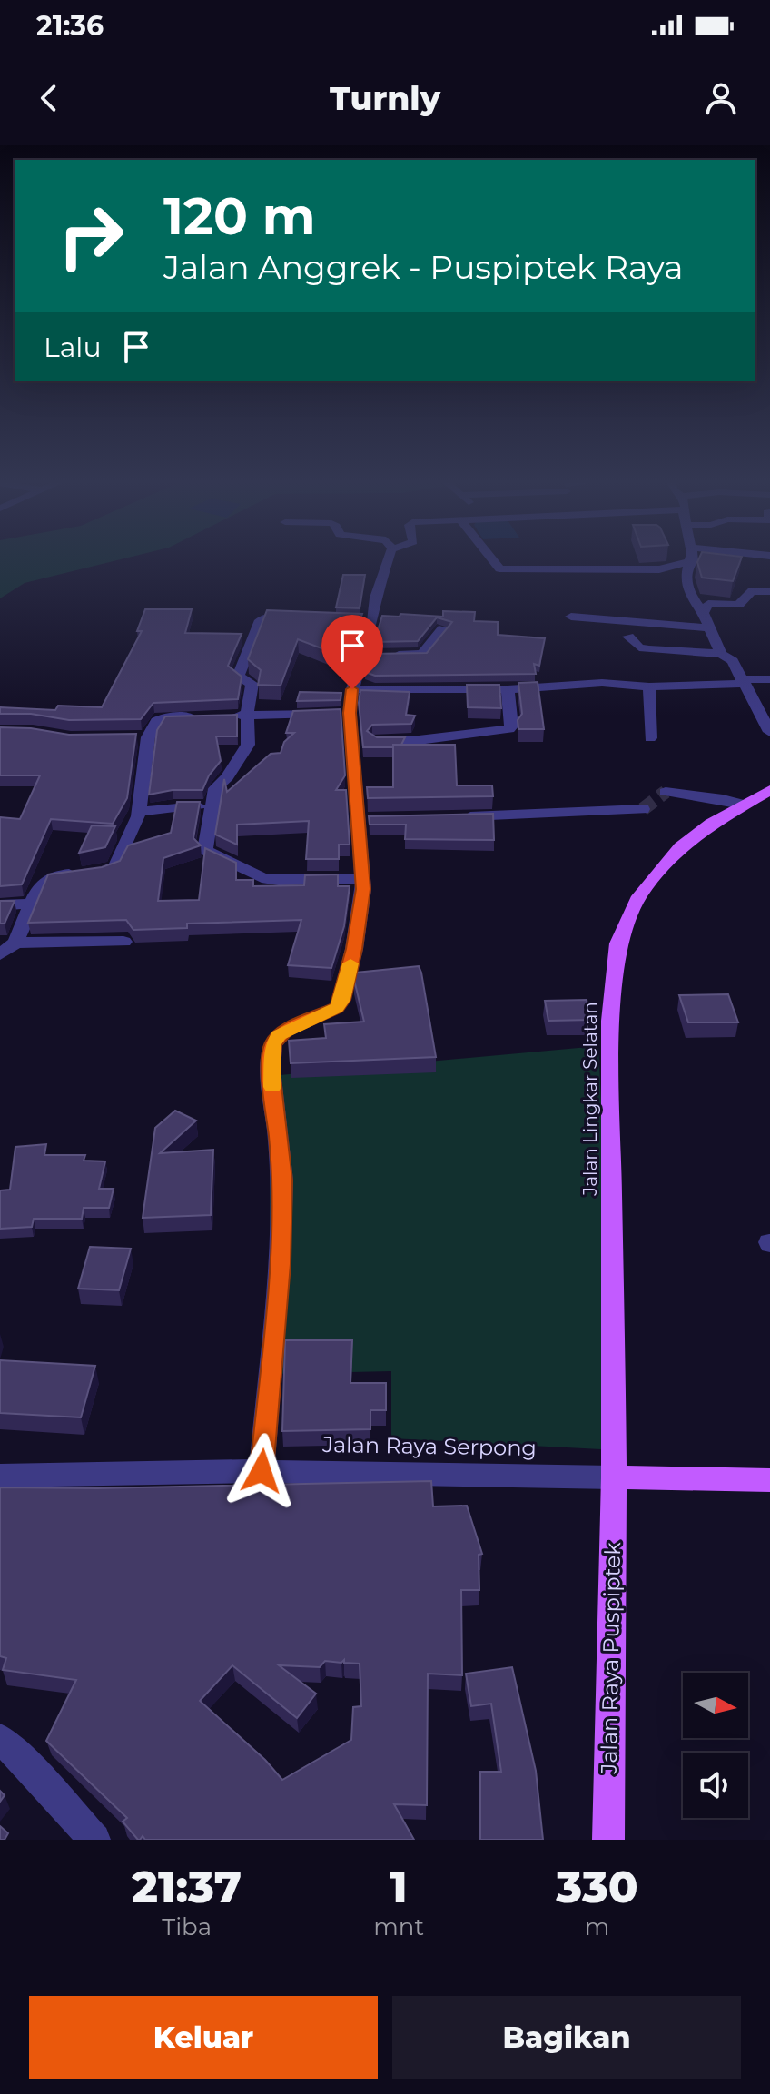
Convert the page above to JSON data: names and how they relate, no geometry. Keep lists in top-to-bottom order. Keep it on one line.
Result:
{"streets":{"main road":["Jalan Lingkar Selatan","Jalan Raya Serpong","Jalan Raya Puspiptek"]},"crossings":[["Jalan Lingkar Selatan","Jalan Raya Serpong"],["Jalan Lingkar Selatan","Jalan Raya Puspiptek"],["Jalan Raya Serpong","Jalan Raya Puspiptek"]],"north":"right","page":{"status":"21:36","header":"Turnly","turn":["120 m","Jalan Anggrek - Puspiptek Raya"],"then":"Lalu","eta":["21:37","Tiba","1","mnt","330","m"],"buttons":["Keluar","Bagikan"]}}
